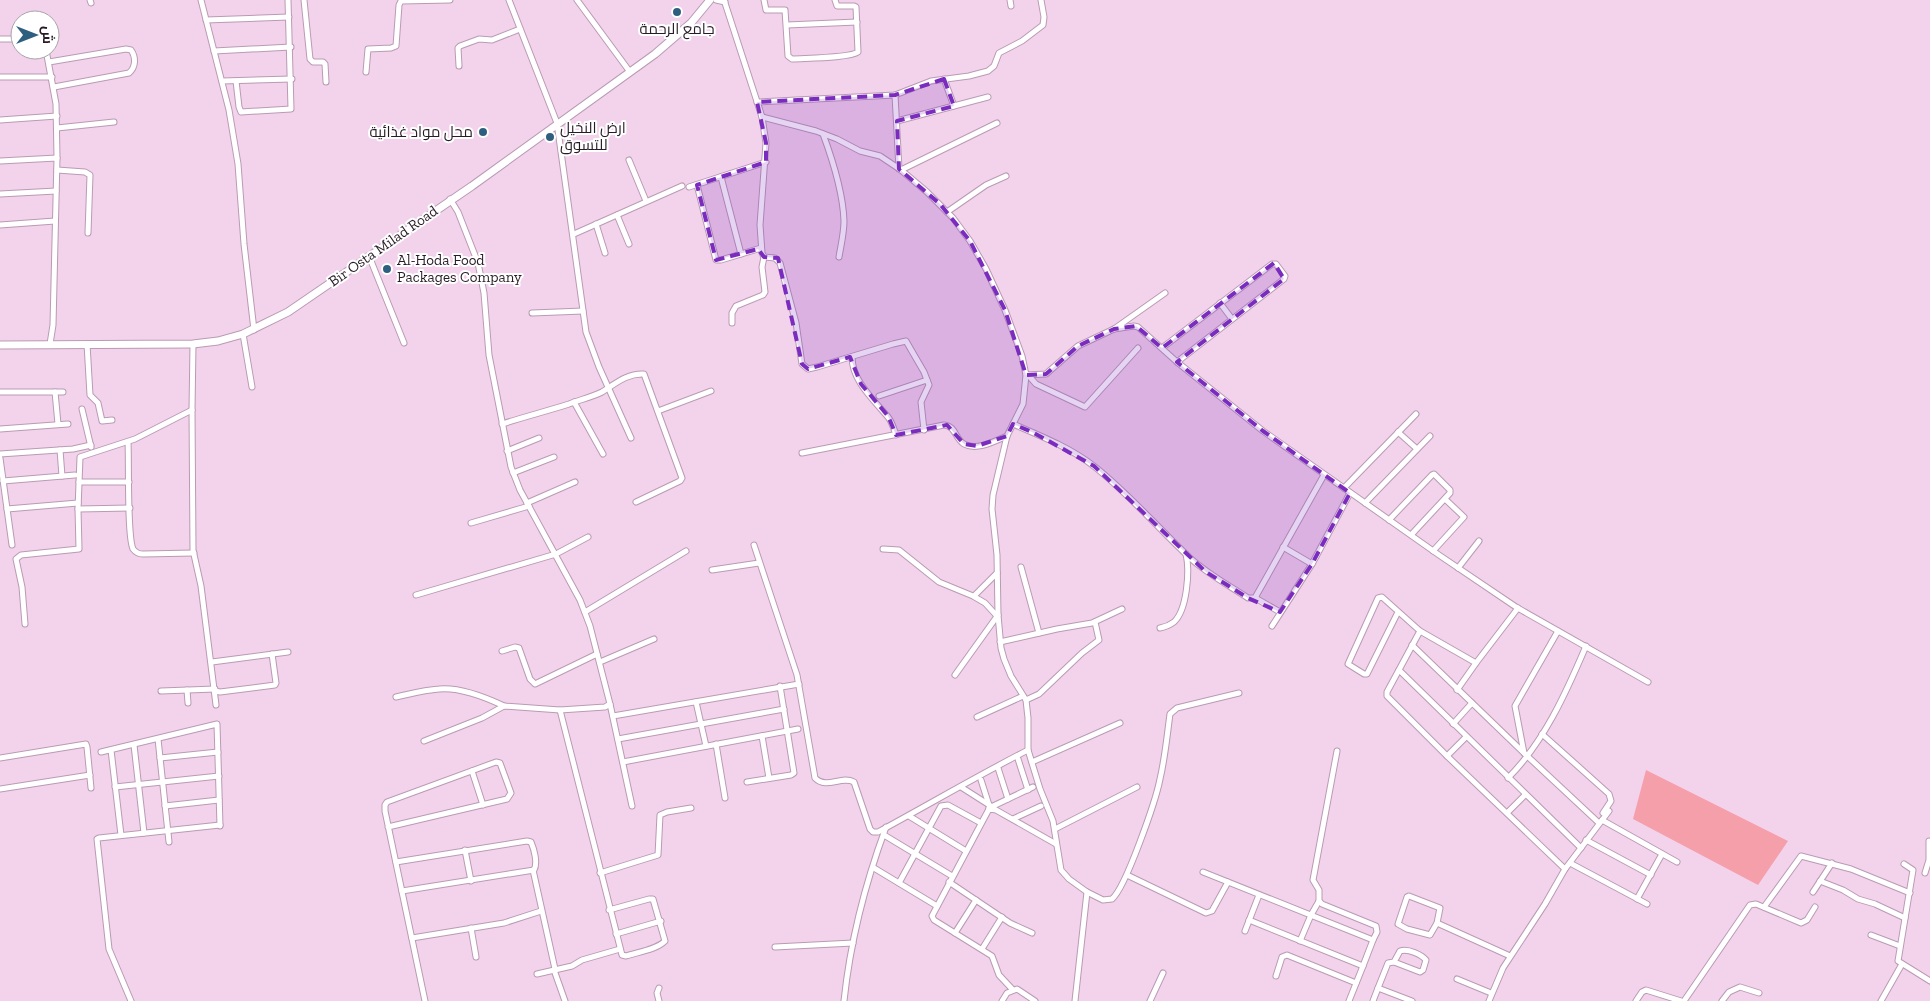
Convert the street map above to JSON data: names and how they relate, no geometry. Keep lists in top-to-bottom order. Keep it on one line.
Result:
{"streets":{"main road":["Bir Osta Milad Road"]},"places":["جامع الرحمة","محل مواد غذائية","ارض النخيل للتسوق","Al-Hoda Food Packages Company"],"north":"right"}
